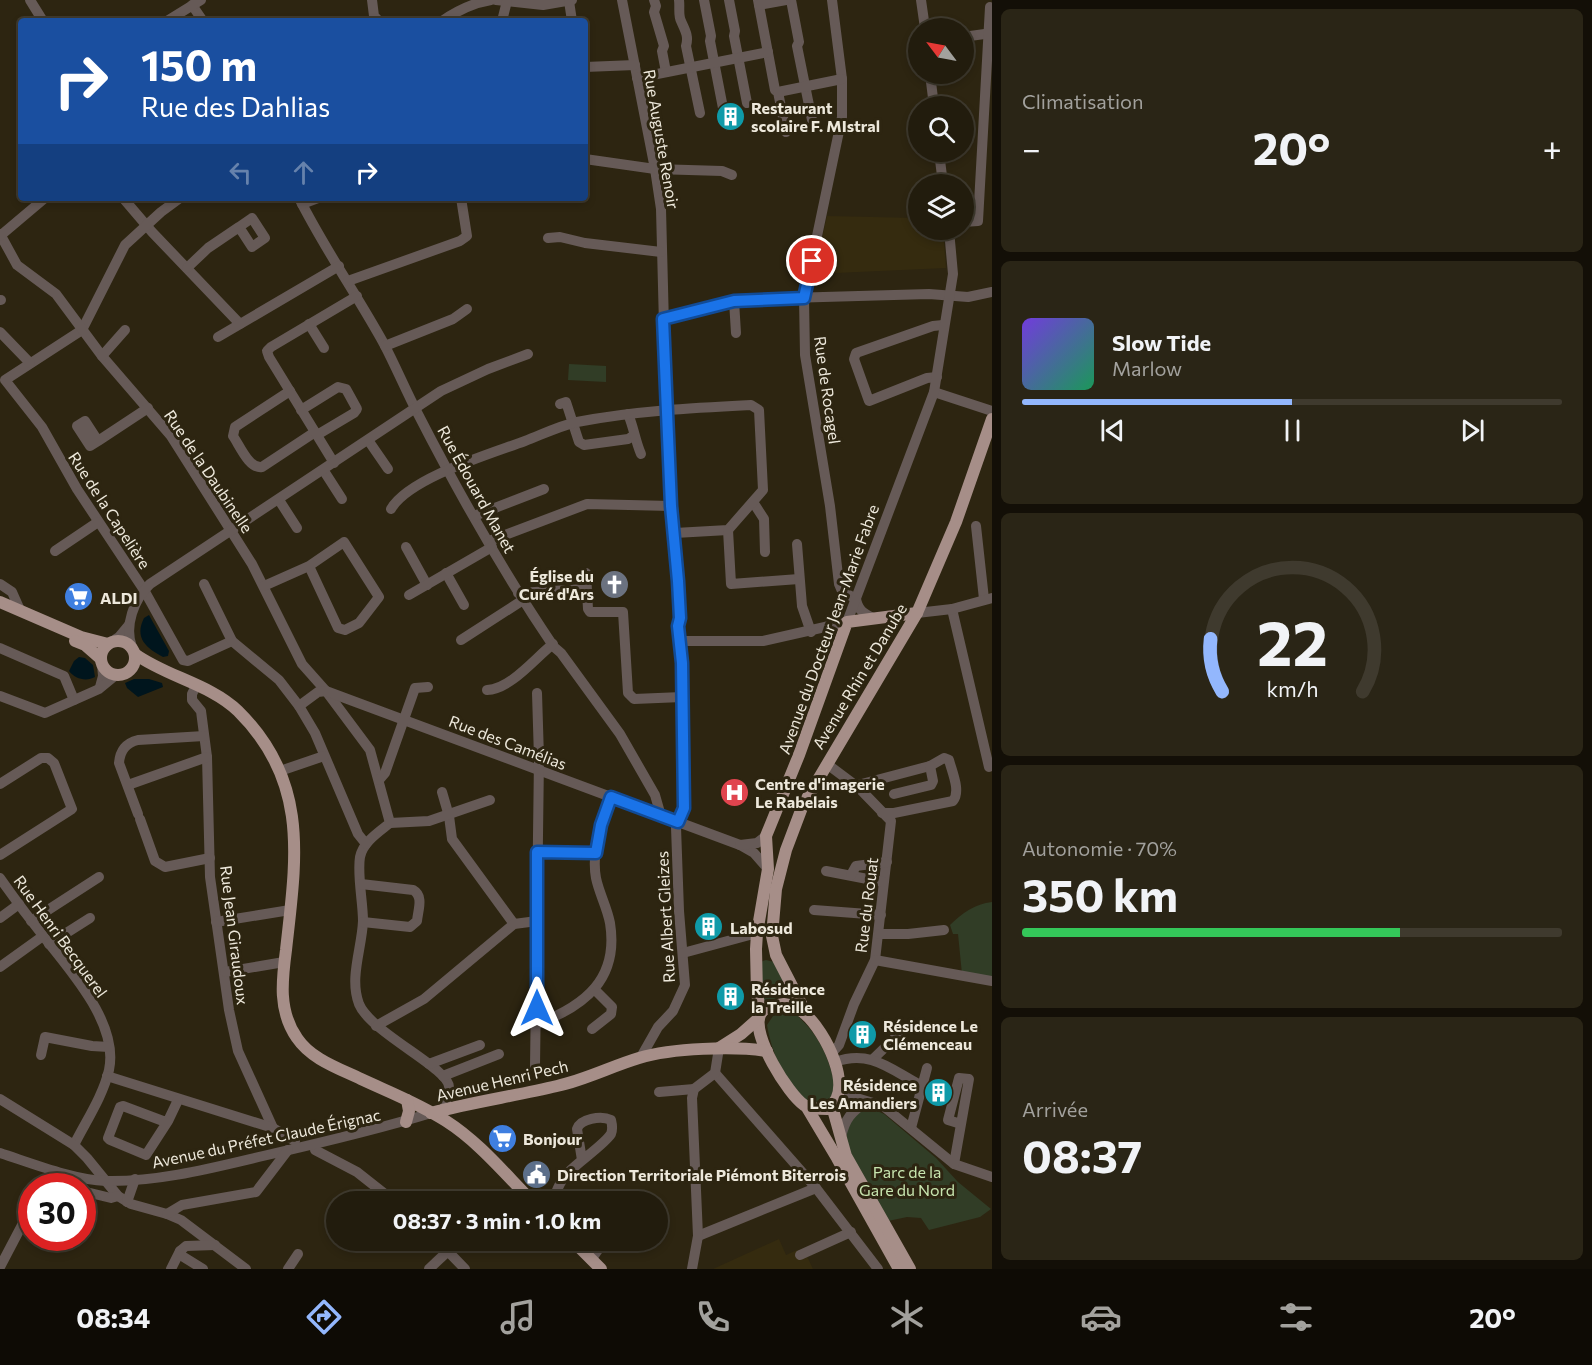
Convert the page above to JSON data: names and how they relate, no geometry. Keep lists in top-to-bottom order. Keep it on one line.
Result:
{"streets":{"main road":["Avenue du Docteur Jean-Marie Fabre","Avenue Rhin et Danube","Avenue Henri Pech"],"street":["Rue Auguste Renoir","Rue de Rocagel","Rue de la Daubinelle","Rue Édouard Manet","Rue de la Capelière","Rue des Camélias","Rue du Rouat","Rue Albert Gleizes","Rue Jean Giraudoux","Rue Henri Becquerel","Avenue du Préfet Claude Érignac"]},"crossings":[["Rue Auguste Renoir","Rue des Camélias"],["Rue Auguste Renoir","Rue Albert Gleizes"],["Rue de Rocagel","Avenue du Docteur Jean-Marie Fabre"],["Rue de la Daubinelle","Rue des Camélias"],["Rue Édouard Manet","Rue des Camélias"],["Avenue du Docteur Jean-Marie Fabre","Avenue Henri Pech"],["Avenue Rhin et Danube","Rue du Rouat"],["Rue des Camélias","Rue Albert Gleizes"],["Rue Albert Gleizes","Avenue Henri Pech"],["Avenue Henri Pech","Avenue du Préfet Claude Érignac"]],"parks":["Parc de la Gare du Nord"],"places":{"building":["Restaurant scolaire F. MIstral","Labosud","Résidence la Treille","Résidence Le Clémenceau","Résidence Les Amandiers"],"church":["Église du Curé d'Ars"],"supermarket":["ALDI","Bonjour"],"hospital":["Centre d'imagerie Le Rabelais"],"public building":["Direction Territoriale Piémont Biterrois"]},"north":"top left","page":{"tile":["Climatisation",["Autonomie · 70%","350 km"],["Arrivée","08:37"]],"turn":["150 m","Rue des Dahlias"],"heat":["−","20°","+"],"song":["Slow Tide","Marlow"],"limit":"30","trip":"08:37 · 3 min · 1.0 km","tabs":["08:34","20°"],"gauge":["22","km/h"]}}
